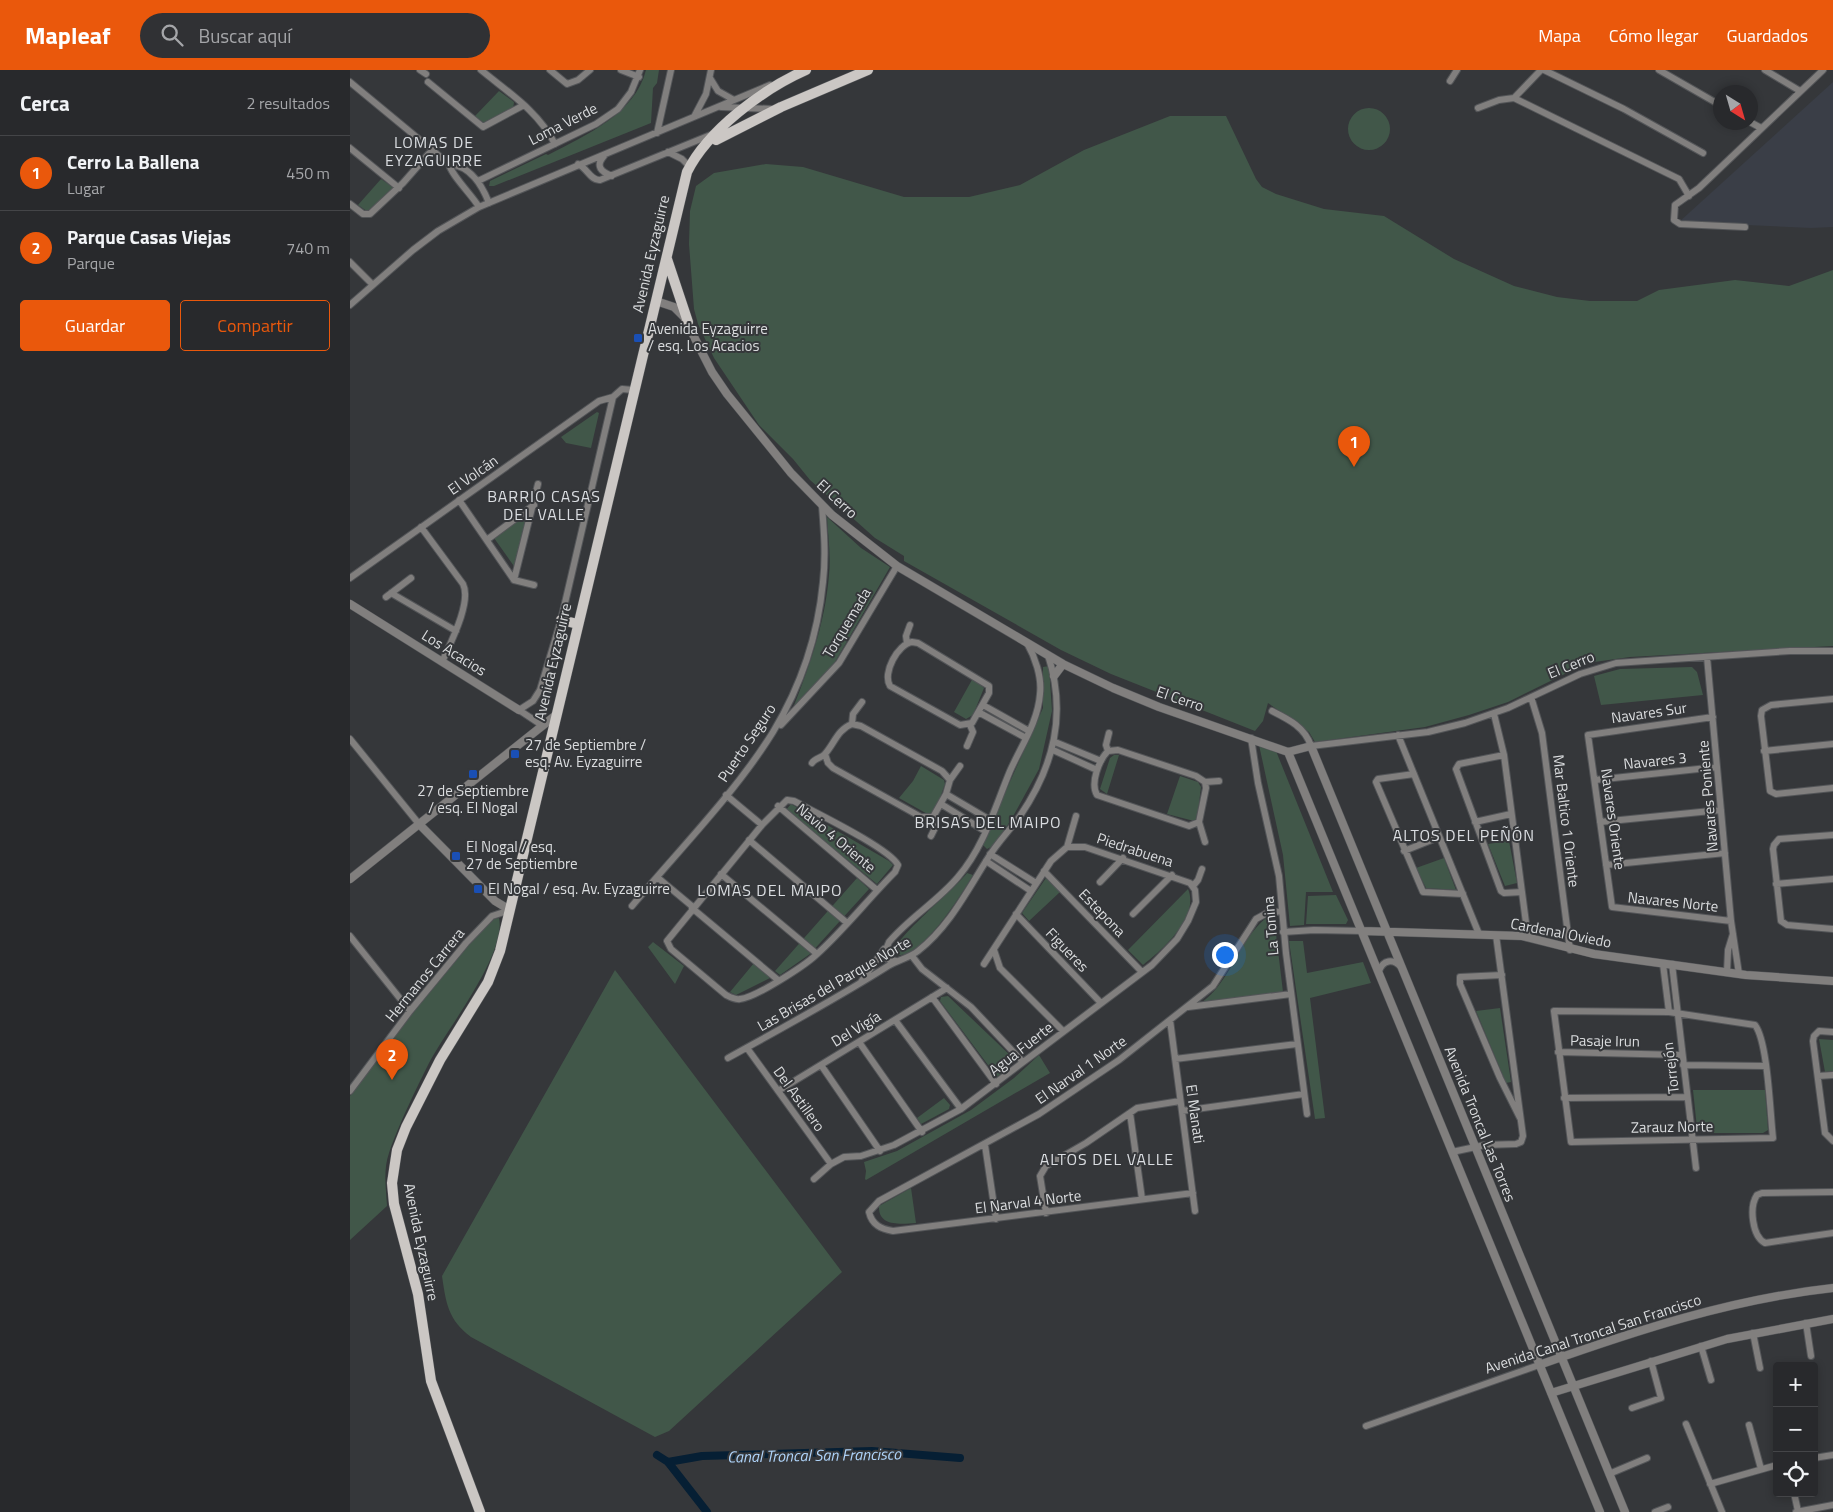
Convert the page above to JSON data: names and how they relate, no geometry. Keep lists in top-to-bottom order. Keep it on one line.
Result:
{"streets":{"main road":["Avenida Eyzaguirre"],"street":["Loma Verde","El Volcán","El Cerro","Torquemada","Los Acacios","Navares Sur","Puerto Seguro","Navares 3","Navares Poniente","Navares Oriente","Mar Baltico 1 Oriente","Navio 4 Oriente","Piedrabuena","Navares Norte","Estepona","La Tonina","Cardenal Oviedo","Figueres","Hermanos Carrera","Las Brisas del Parque Norte","Del Vigía","Pasaje Irun","Agua Fuerte","Torrejón","El Narval 1 Norte","Del Astillero","El Manati","Avenida Troncal Las Torres","Zarauz Norte","El Narval 4 Norte","Avenida Canal Troncal San Francisco"]},"crossings":[["Avenida Eyzaguirre","El Volcán"],["Avenida Eyzaguirre","El Cerro"],["Avenida Eyzaguirre","Hermanos Carrera"],["El Cerro","Torquemada"],["El Cerro","Puerto Seguro"],["El Cerro","Navares Poniente"],["El Cerro","Mar Baltico 1 Oriente"],["El Cerro","La Tonina"],["El Cerro","Las Brisas del Parque Norte"],["El Cerro","Avenida Troncal Las Torres"],["Torquemada","Puerto Seguro"],["Navares Sur","Navares Poniente"],["Navares Sur","Navares Oriente"],["Navares 3","Navares Poniente"],["Navares 3","Navares Oriente"],["Navares Poniente","Navares Norte"],["Navares Poniente","Cardenal Oviedo"],["Navares Oriente","Navares Norte"],["Mar Baltico 1 Oriente","Cardenal Oviedo"],["Piedrabuena","Agua Fuerte"],["Estepona","Agua Fuerte"],["La Tonina","Cardenal Oviedo"],["La Tonina","El Narval 1 Norte"],["Cardenal Oviedo","Torrejón"],["Cardenal Oviedo","Avenida Troncal Las Torres"],["Figueres","Agua Fuerte"],["Las Brisas del Parque Norte","Del Astillero"],["Del Vigía","Del Astillero"],["Pasaje Irun","Torrejón"],["Agua Fuerte","Del Astillero"],["Torrejón","Zarauz Norte"],["El Narval 1 Norte","El Manati"],["El Narval 1 Norte","El Narval 4 Norte"],["El Manati","El Narval 4 Norte"],["Avenida Troncal Las Torres","Avenida Canal Troncal San Francisco"]],"districts":["LOMAS DE EYZAGUIRRE","BARRIO CASAS DEL VALLE","BRISAS DEL MAIPO","ALTOS DEL PEÑÓN","LOMAS DEL MAIPO","ALTOS DEL VALLE"],"water":["Canal Troncal San Francisco"],"places":{"transit":["Avenida Eyzaguirre / esq. Los Acacios","27 de Septiembre / esq. Av. Eyzaguirre","27 de Septiembre / esq. El Nogal","El Nogal / esq. 27 de Septiembre","El Nogal / esq. Av. Eyzaguirre"]},"north":"bottom right","page":{"header":"Mapleaf","search":"Buscar aquí","nav":["Mapa","Cómo llegar","Guardados"],"heading":["Cerca","2 resultados"],"list":[{"mark":"1","name":"Cerro La Ballena","note":"Lugar","value":"450 m"},{"mark":"2","name":"Parque Casas Viejas","note":"Parque","value":"740 m"}],"buttons":["Guardar","Compartir"],"pins":["1","2"],"map_buttons":["+","−"]}}
